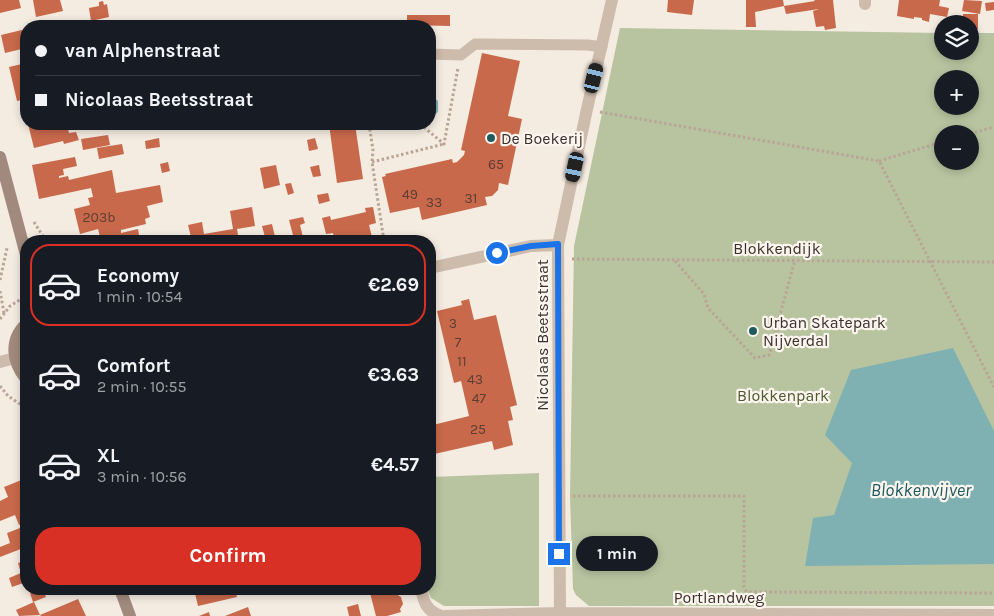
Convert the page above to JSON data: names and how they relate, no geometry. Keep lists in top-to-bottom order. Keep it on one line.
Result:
{"streets":{"street":["Nicolaas Beetsstraat","Portlandweg"],"path":["Blokkendijk"]},"crossings":[["Blokkendijk","Nicolaas Beetsstraat"],["Nicolaas Beetsstraat","Portlandweg"]],"water":["Blokkenvijver"],"parks":["Blokkenpark"],"places":["De Boekerij","Urban Skatepark Nijverdal"],"house_numbers":["65","49","31","33","203b","3","7","11","43","47","25"],"page":{"map_buttons":["+","−"],"banner":["van Alphenstraat","Nicolaas Beetsstraat"],"list":[{"name":"Economy","note":"1 min · 10:54","value":"€2.69"},{"name":"Comfort","note":"2 min · 10:55","value":"€3.63"},{"name":"XL","note":"3 min · 10:56","value":"€4.57"}],"buttons":"Confirm","bubble":"1 min"}}
